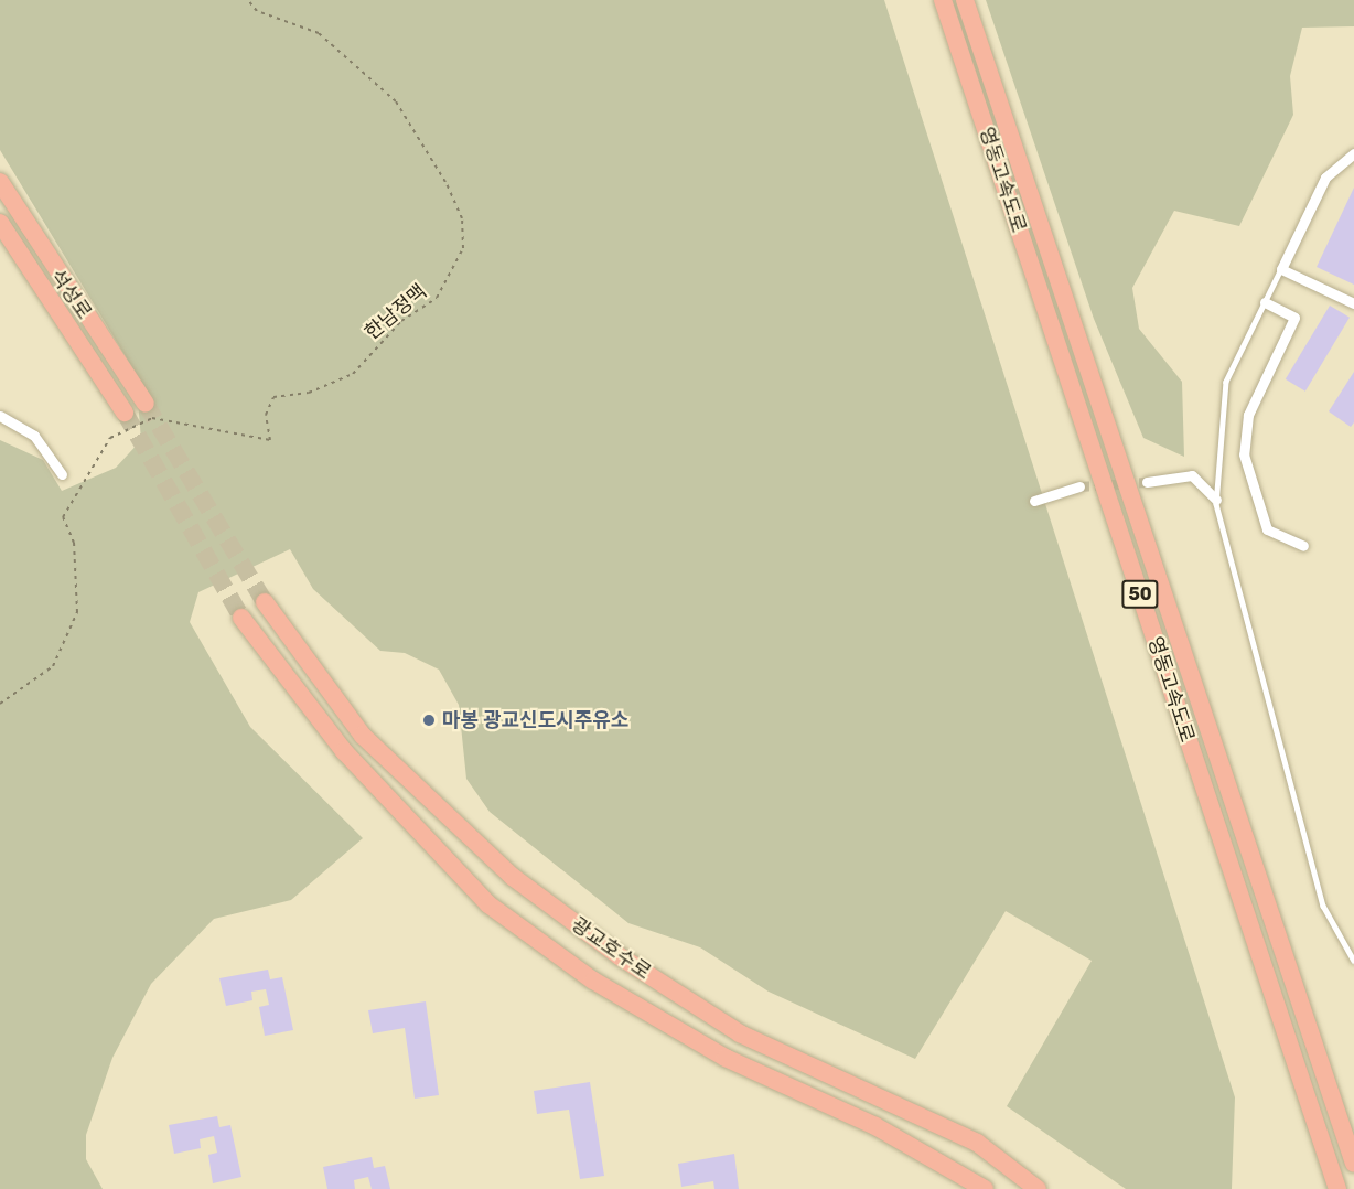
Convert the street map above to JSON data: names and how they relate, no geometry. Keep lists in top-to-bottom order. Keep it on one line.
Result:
{"streets":{"highway":["영동고속도로","석성로","50","광교호수로"],"path":["한남정맥"]},"places":["마봉 광교신도시주유소"]}
